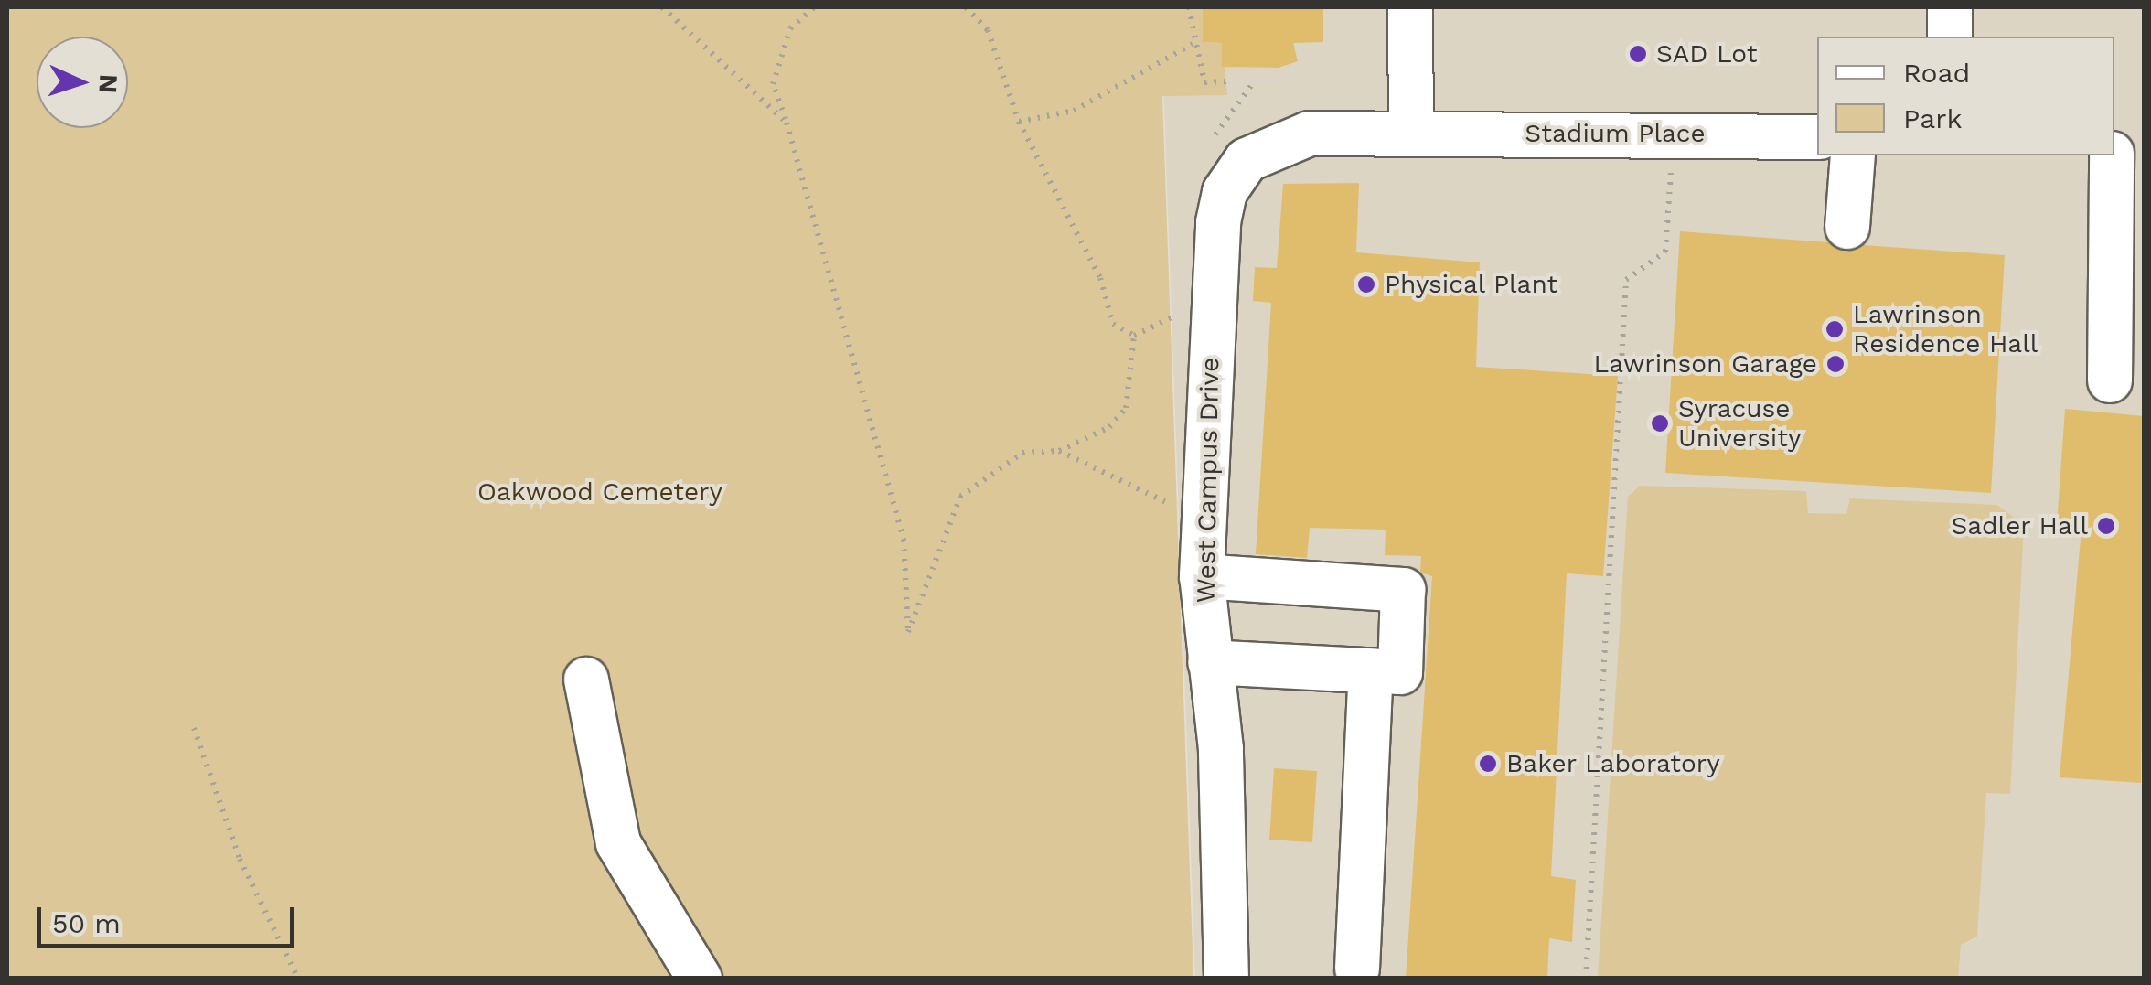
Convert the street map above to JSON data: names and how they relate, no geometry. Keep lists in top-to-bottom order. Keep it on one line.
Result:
{"streets":{"street":["Stadium Place","West Campus Drive"]},"crossings":[["Stadium Place","West Campus Drive"]],"parks":["Oakwood Cemetery"],"places":["SAD Lot","Physical Plant","Lawrinson Residence Hall","Lawrinson Garage","Syracuse University","Sadler Hall","Baker Laboratory"],"legend":["Road","Park"],"scale_bar":"50 m","north":"right"}
